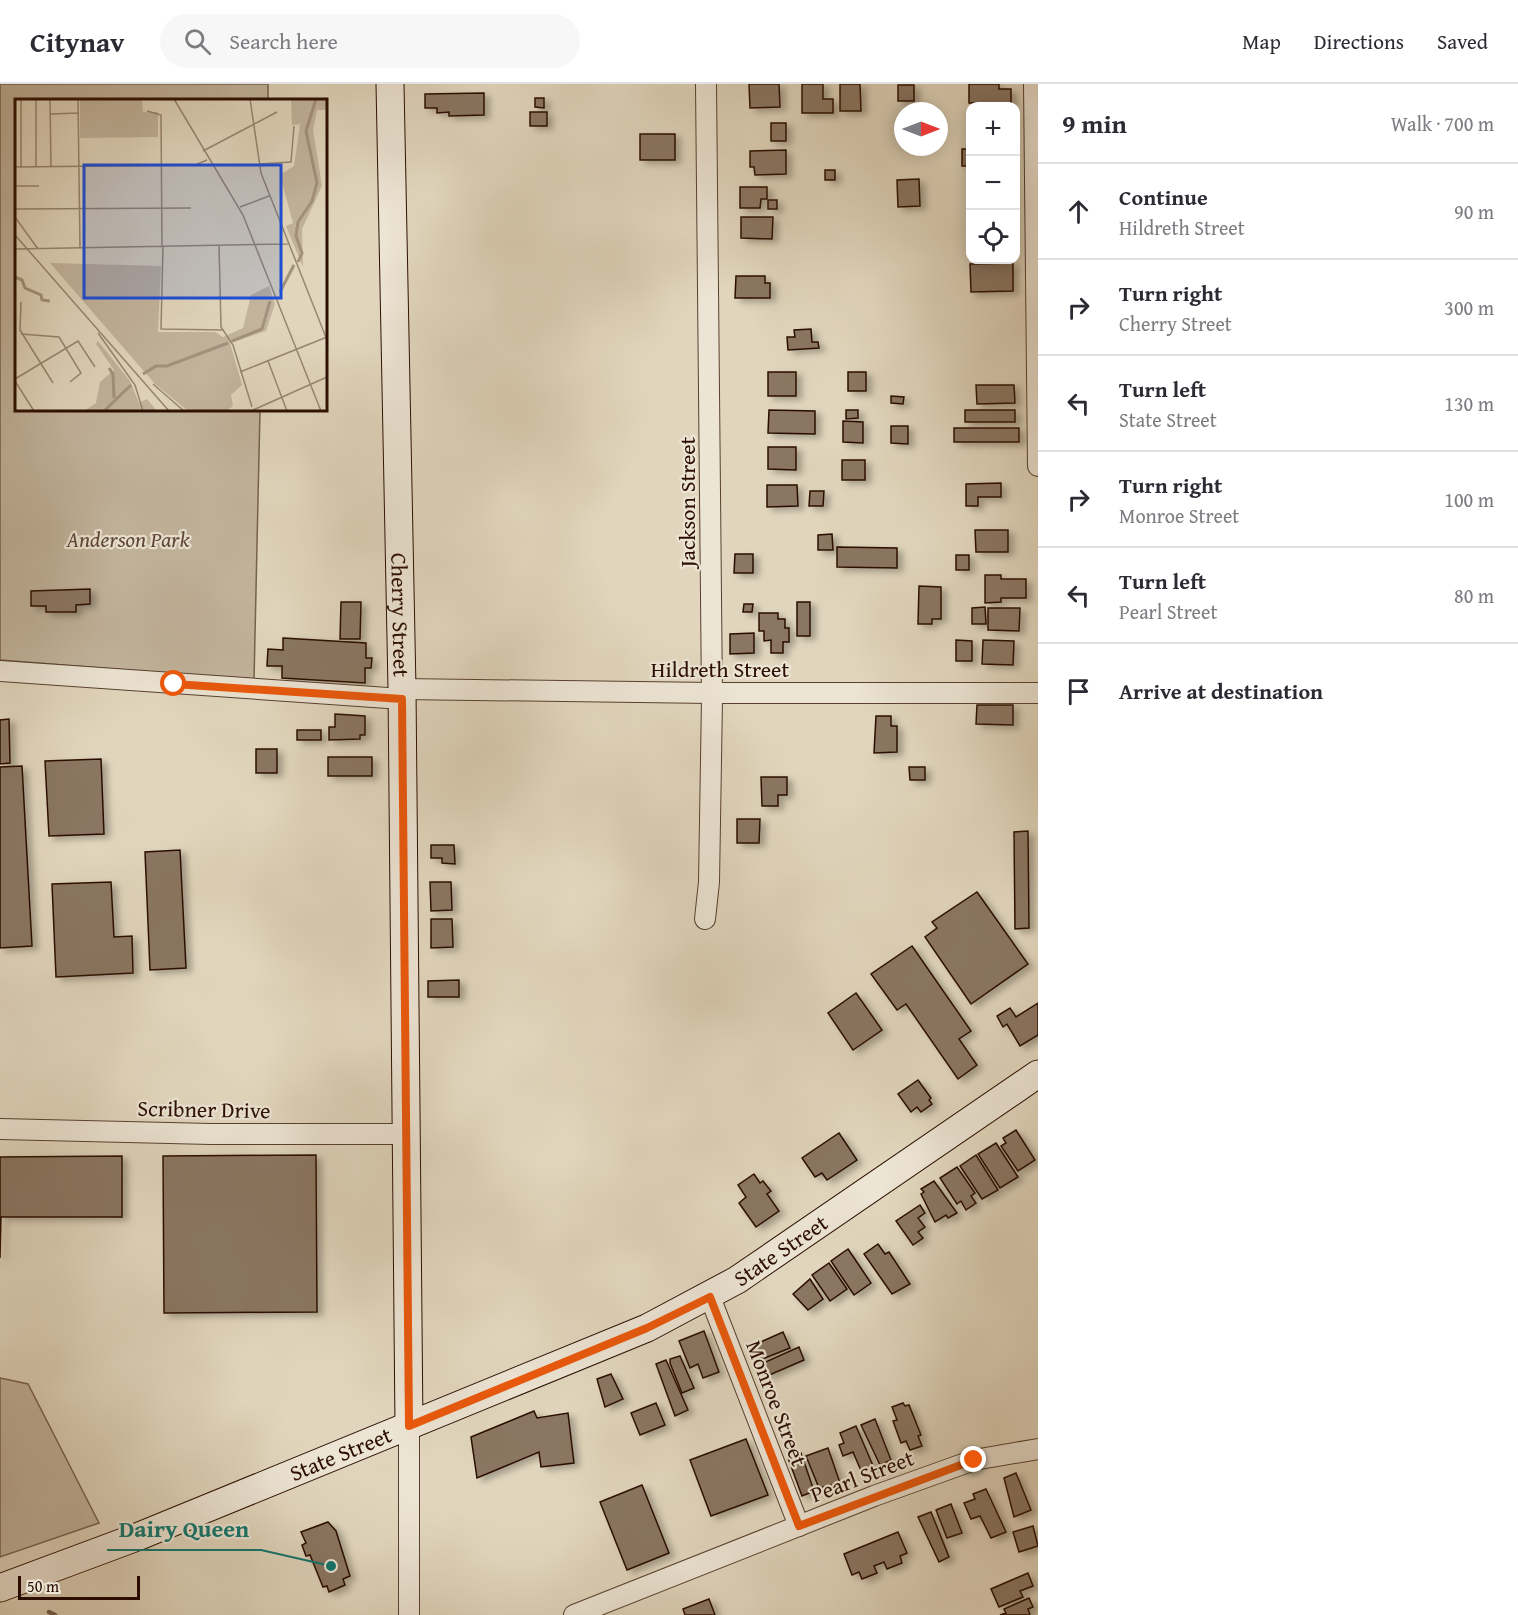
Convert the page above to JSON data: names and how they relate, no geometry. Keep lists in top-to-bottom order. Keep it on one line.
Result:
{"streets":{"street":["Jackson Street","Cherry Street","Hildreth Street","Scribner Drive","State Street","Monroe Street","Pearl Street"]},"crossings":[["Jackson Street","Hildreth Street"],["Cherry Street","Hildreth Street"],["Cherry Street","Scribner Drive"],["Cherry Street","State Street"],["State Street","Monroe Street"],["Monroe Street","Pearl Street"]],"parks":["Anderson Park"],"places":["Dairy Queen"],"scale_bar":"50 m","north":"right","page":{"header":"Citynav","search":"Search here","nav":["Map","Directions","Saved"],"heading":["9 min","Walk · 700 m"],"map_buttons":["+","−"],"list":[["Continue","Hildreth Street","90 m"],["Turn right","Cherry Street","300 m"],["Turn left","State Street","130 m"],["Turn right","Monroe Street","100 m"],["Turn left","Pearl Street","80 m"],"Arrive at destination"],"scale":"50 m"}}
